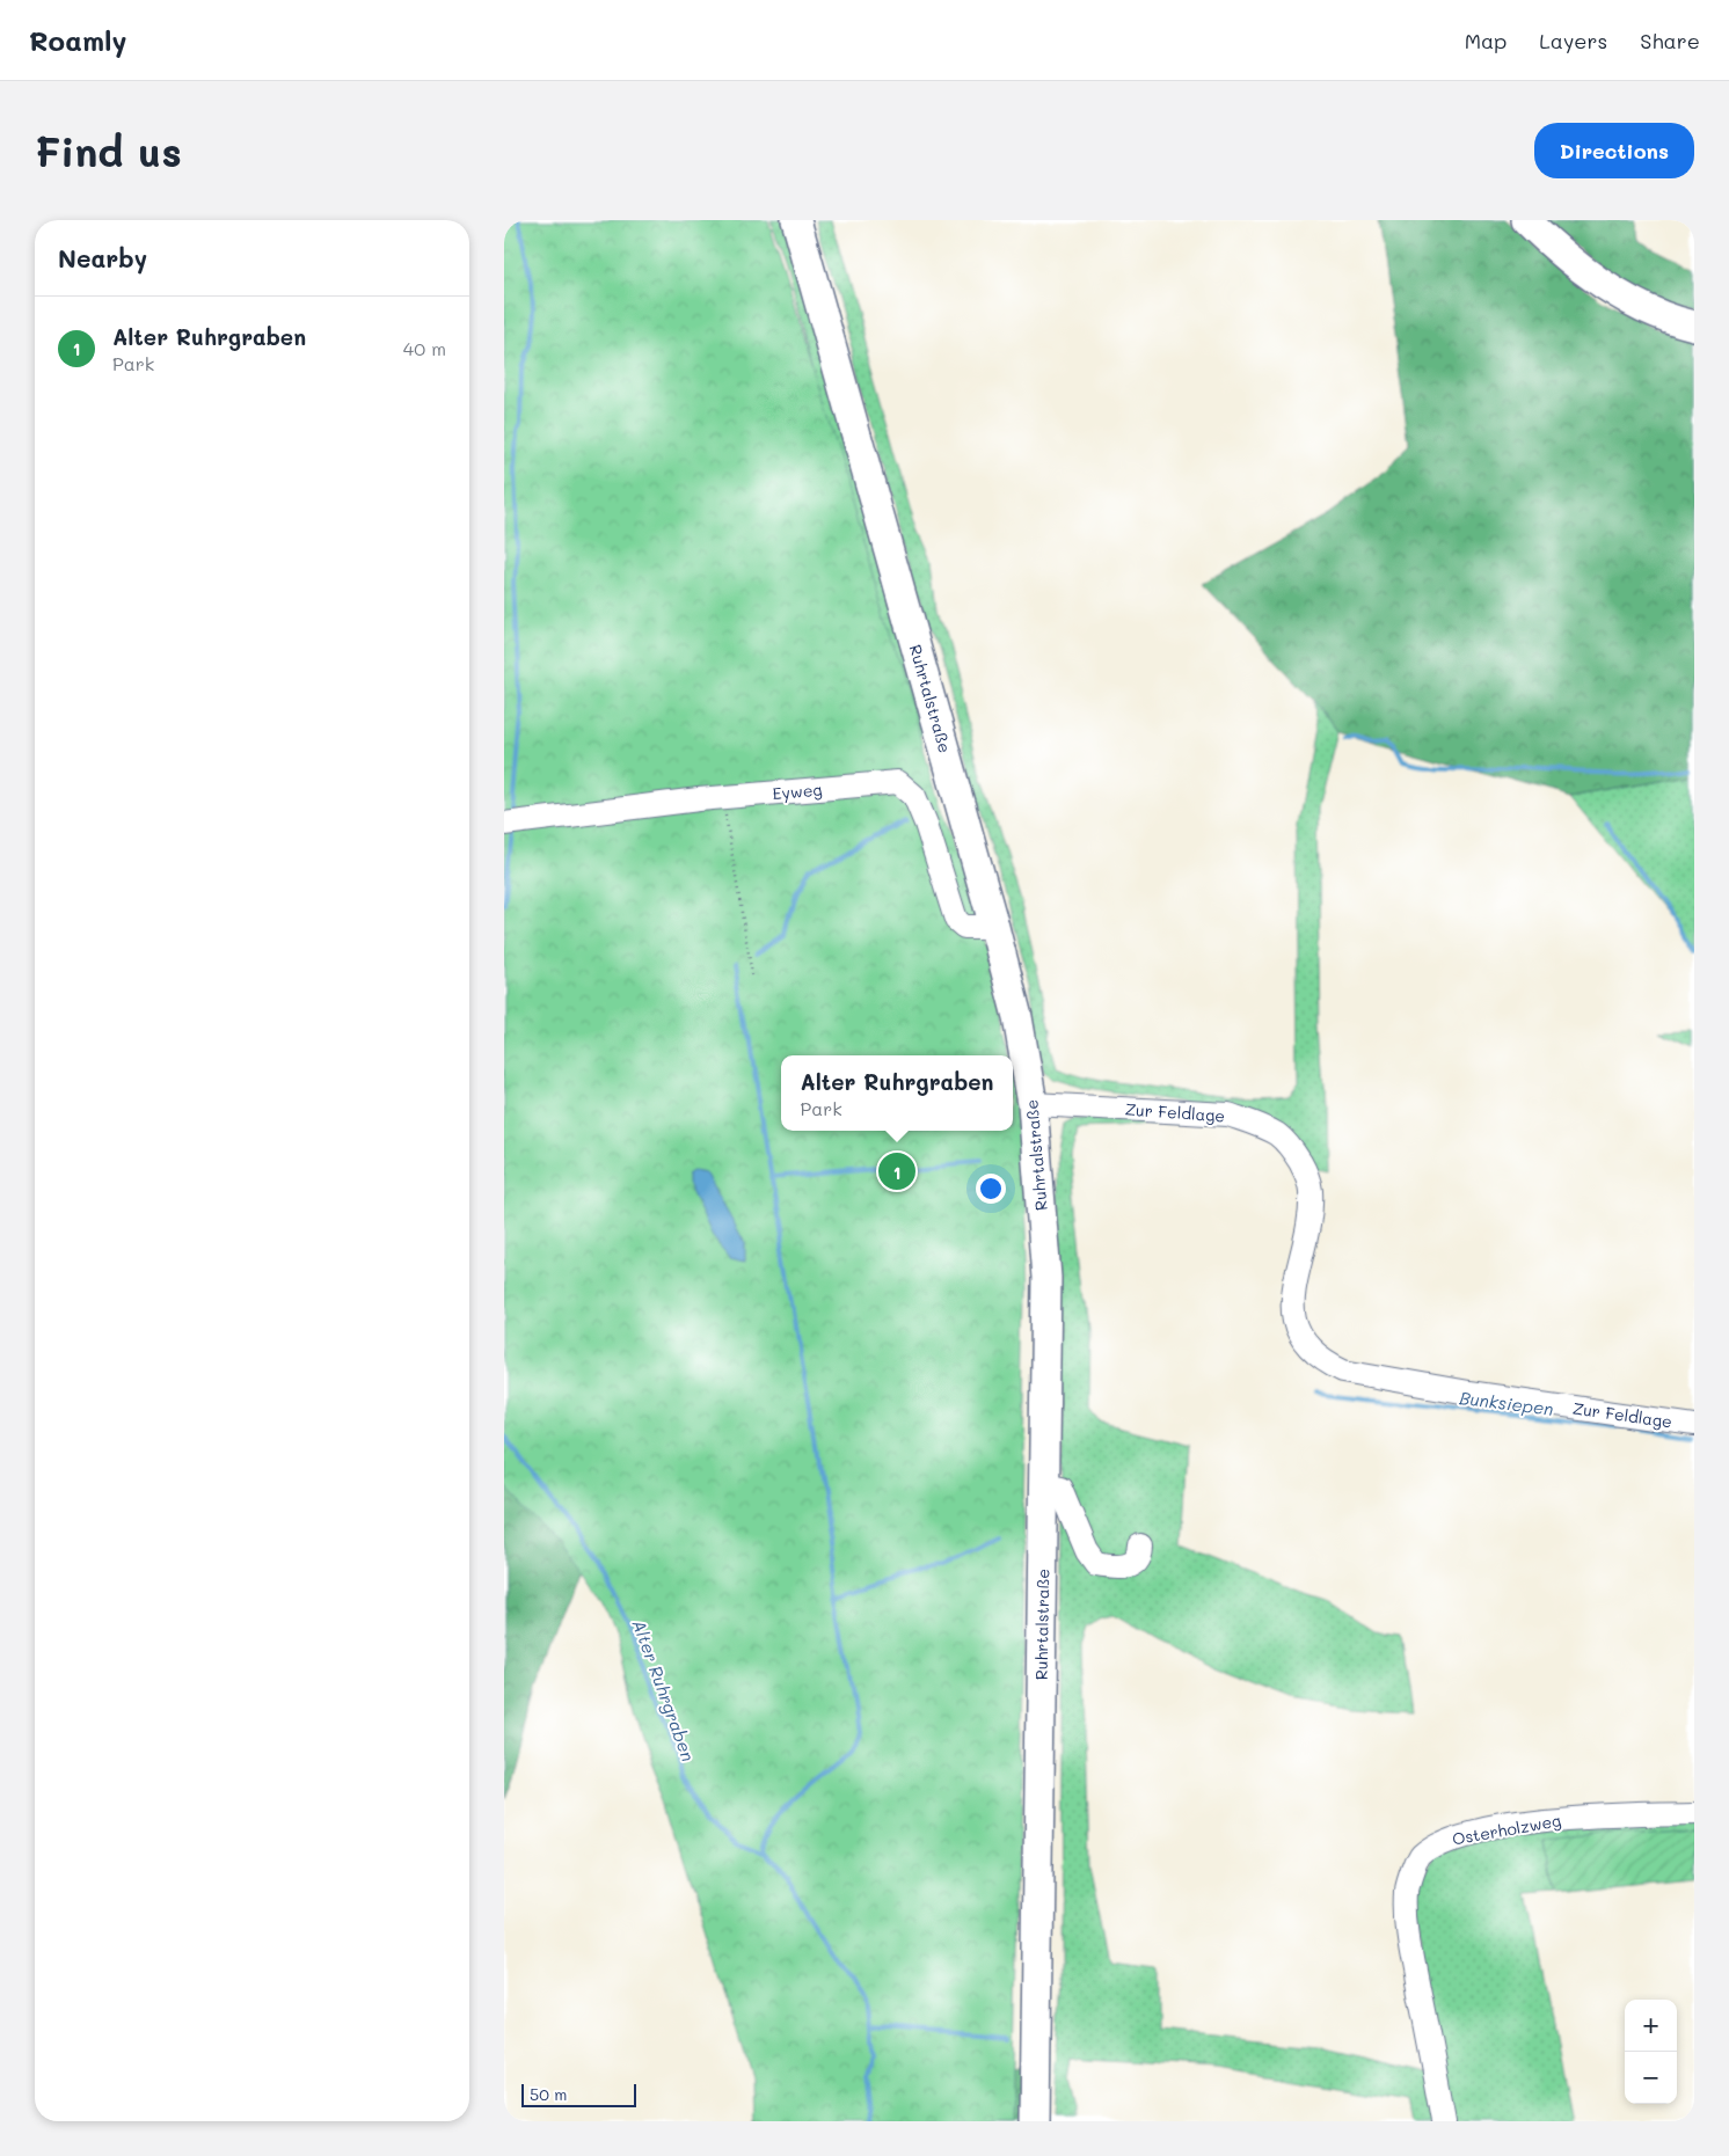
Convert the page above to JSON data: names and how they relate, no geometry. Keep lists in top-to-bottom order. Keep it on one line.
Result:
{"streets":{"main road":["Ruhrtalstraße"],"street":["Eyweg","Zur Feldlage","Osterholzweg"]},"crossings":[["Ruhrtalstraße","Eyweg"],["Ruhrtalstraße","Zur Feldlage"]],"water":["Bunksiepen","Alter Ruhrgraben"],"scale_bar":"50 m","page":{"header":"Roamly","nav":["Map","Layers","Share"],"buttons":"Directions","title":"Find us","heading":"Nearby","list":[{"mark":"1","name":"Alter Ruhrgraben","note":"Park","value":"40 m"}],"popup":["Alter Ruhrgraben","Park"],"pins":"1","map_buttons":["+","−"],"scale":"50 m"}}
